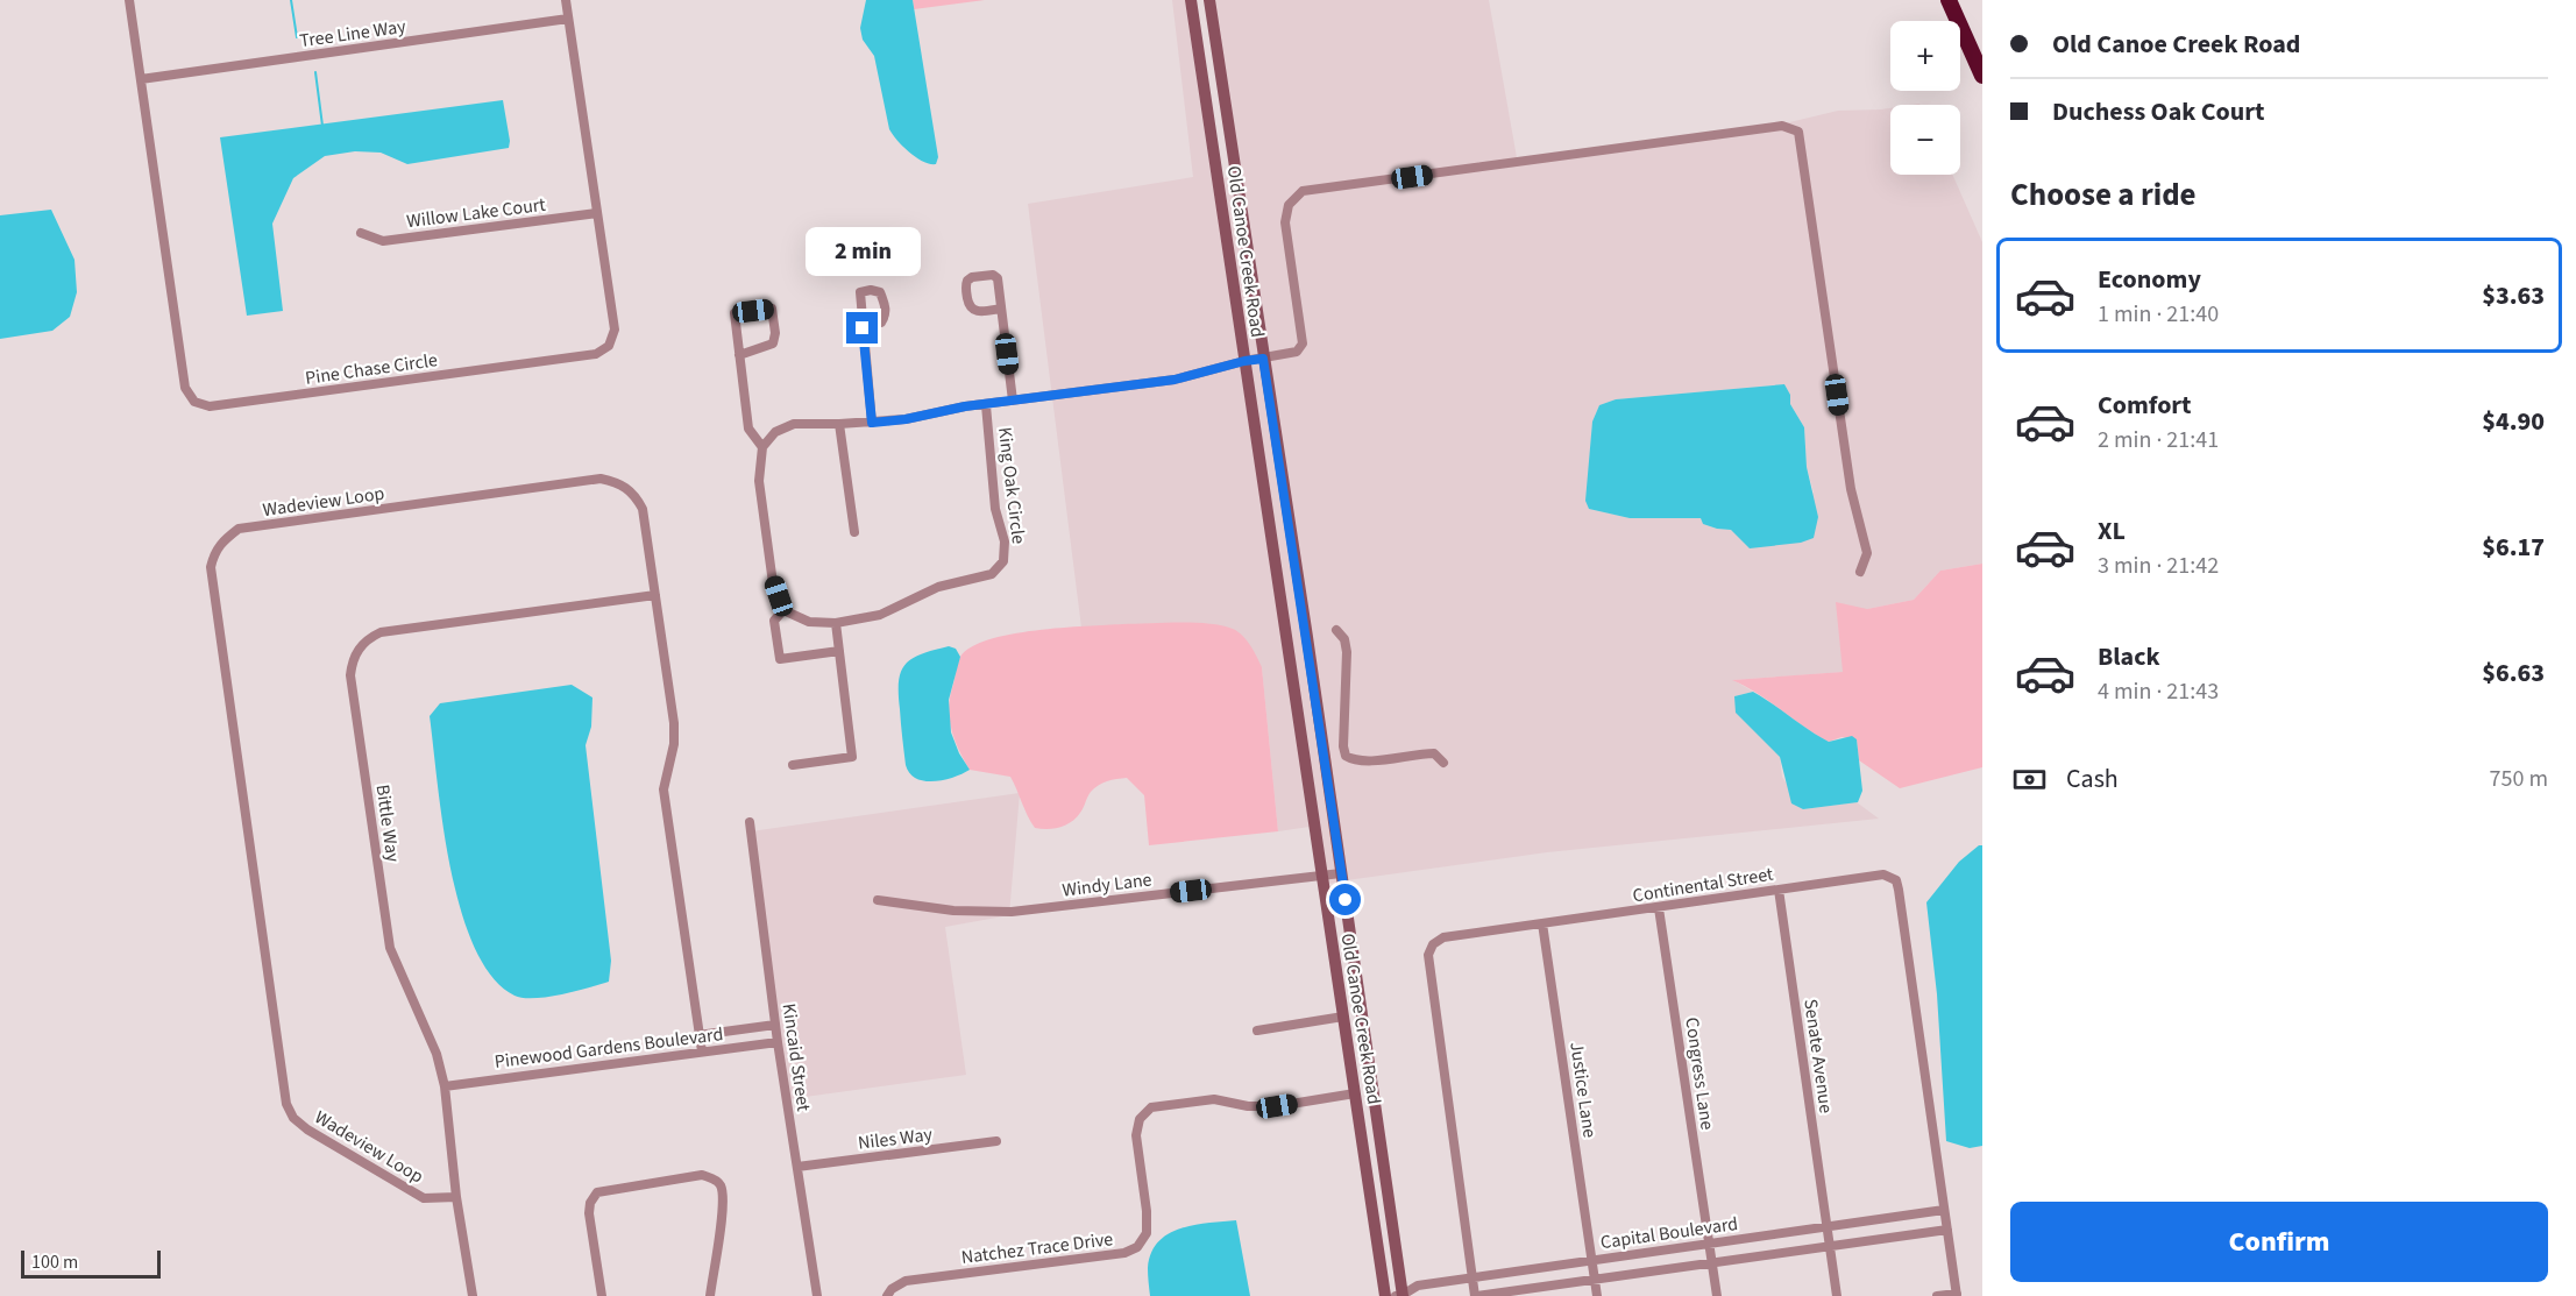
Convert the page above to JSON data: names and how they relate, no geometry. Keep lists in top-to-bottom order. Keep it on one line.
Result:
{"streets":{"main road":["Old Canoe Creek Road"],"street":["Tree Line Way","Willow Lake Court","Pine Chase Circle","King Oak Circle","Wadeview Loop","Bittle Way","Windy Lane","Continental Street","Pinewood Gardens Boulevard","Senate Avenue","Kincaid Street","Congress Lane","Justice Lane","Niles Way","Capital Boulevard","Natchez Trace Drive"]},"crossings":[["Tree Line Way","Pine Chase Circle"],["Willow Lake Court","Pine Chase Circle"],["Old Canoe Creek Road","King Oak Circle"],["Old Canoe Creek Road","Windy Lane"],["Old Canoe Creek Road","Capital Boulevard"],["Old Canoe Creek Road","Natchez Trace Drive"],["Wadeview Loop","Bittle Way"],["Wadeview Loop","Pinewood Gardens Boulevard"],["Bittle Way","Pinewood Gardens Boulevard"],["Continental Street","Senate Avenue"],["Continental Street","Congress Lane"],["Continental Street","Justice Lane"],["Continental Street","Capital Boulevard"],["Pinewood Gardens Boulevard","Kincaid Street"],["Senate Avenue","Capital Boulevard"],["Kincaid Street","Niles Way"],["Congress Lane","Capital Boulevard"],["Justice Lane","Capital Boulevard"]],"scale_bar":"100 m","page":{"banner":["Old Canoe Creek Road","Duchess Oak Court"],"map_buttons":["+","−"],"heading":"Choose a ride","bubble":"2 min","list":[{"name":"Economy","note":"1 min · 21:40","value":"$3.63"},{"name":"Comfort","note":"2 min · 21:41","value":"$4.90"},{"name":"XL","note":"3 min · 21:42","value":"$6.17"},{"name":"Black","note":"4 min · 21:43","value":"$6.63"}],"pay":["Cash","750 m"],"buttons":"Confirm","scale":"100 m"}}
